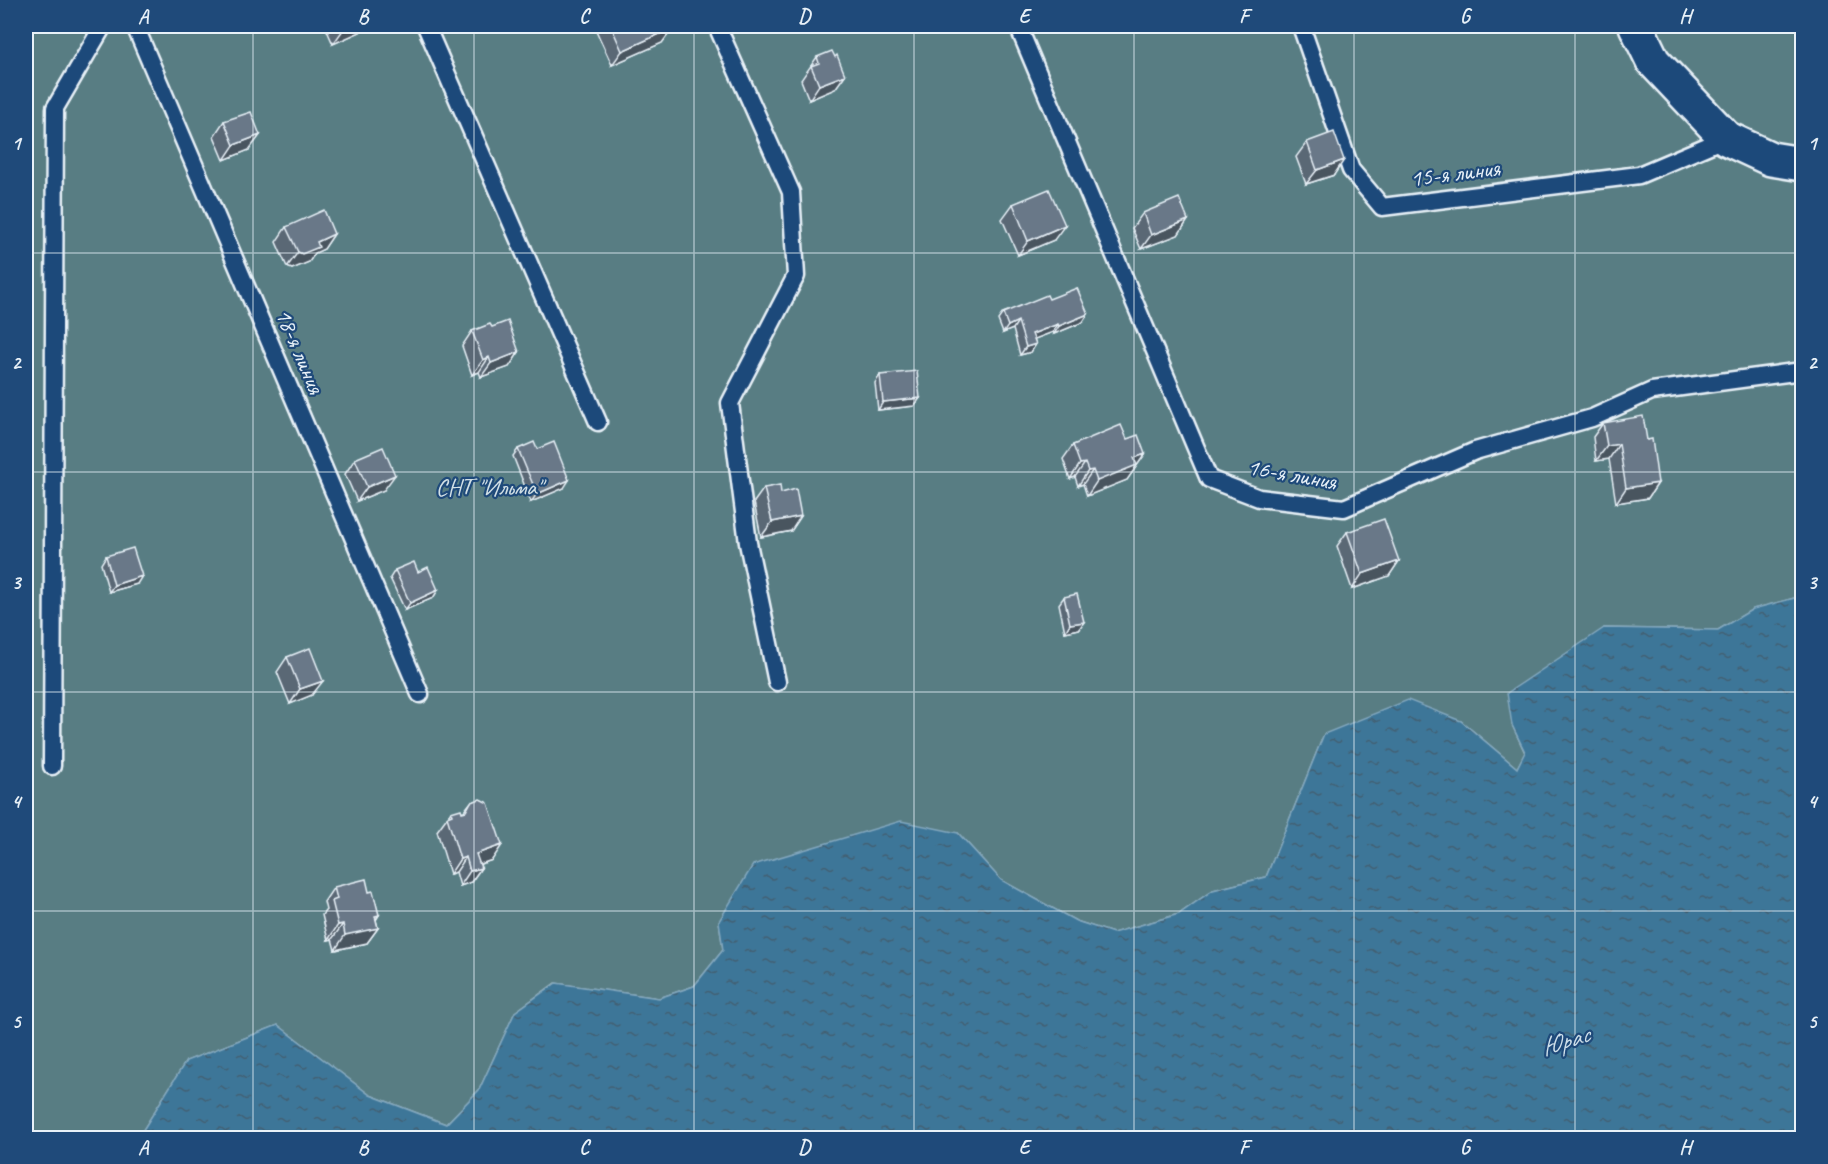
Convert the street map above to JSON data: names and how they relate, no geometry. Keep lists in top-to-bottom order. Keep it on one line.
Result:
{"streets":{"lane":["15-я линия","18-я линия","16-я линия"]},"water":["Юрас"],"parks":["СНТ \"Ильма\""],"grid":{"columns":["A","B","C","D","E","F","G","H"],"rows":["1","2","3","4","5"]}}
